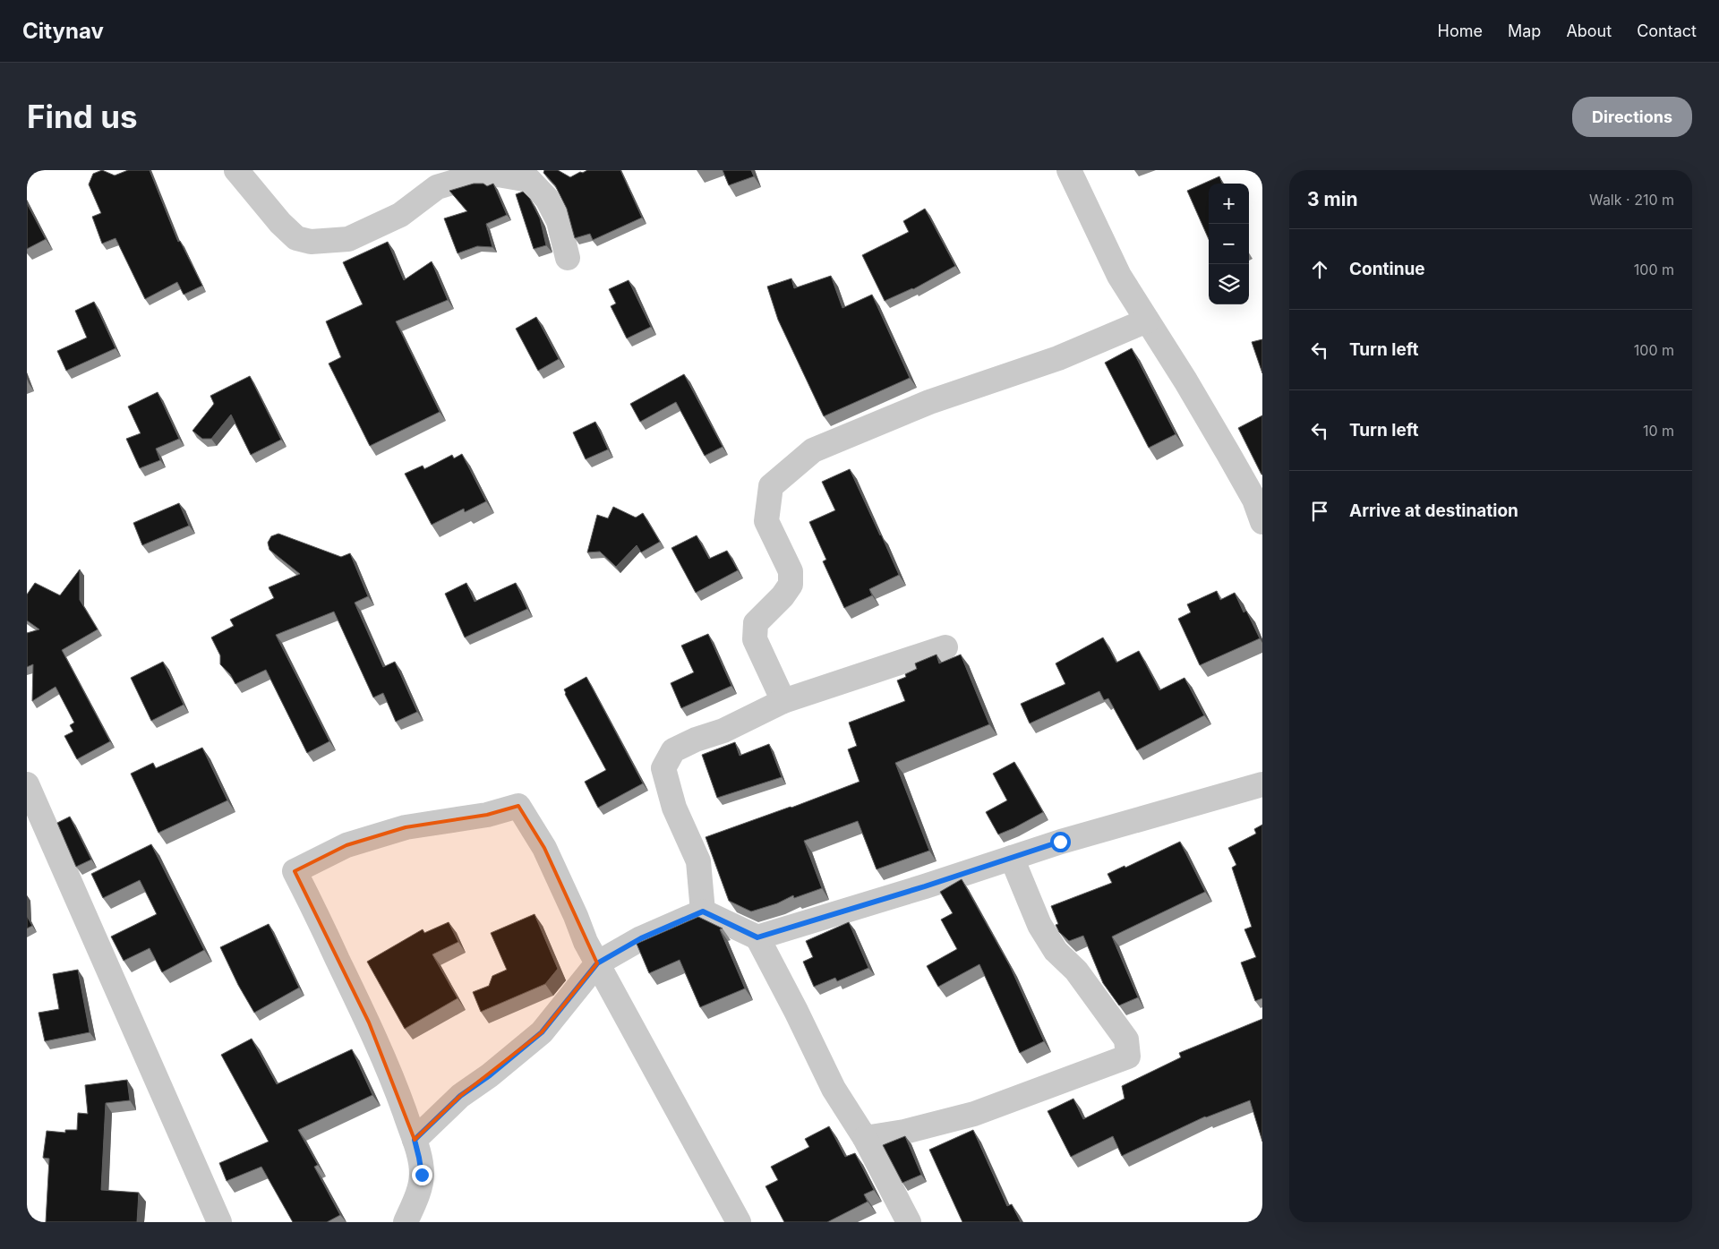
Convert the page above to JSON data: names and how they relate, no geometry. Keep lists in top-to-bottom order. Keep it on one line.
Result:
{"page":{"header":"Citynav","nav":["Home","Map","About","Contact"],"buttons":"Directions","title":"Find us","heading":["3 min","Walk · 210 m"],"map_buttons":["+","−"],"list":[["Continue","100 m"],["Turn left","100 m"],["Turn left","10 m"],"Arrive at destination"]}}
